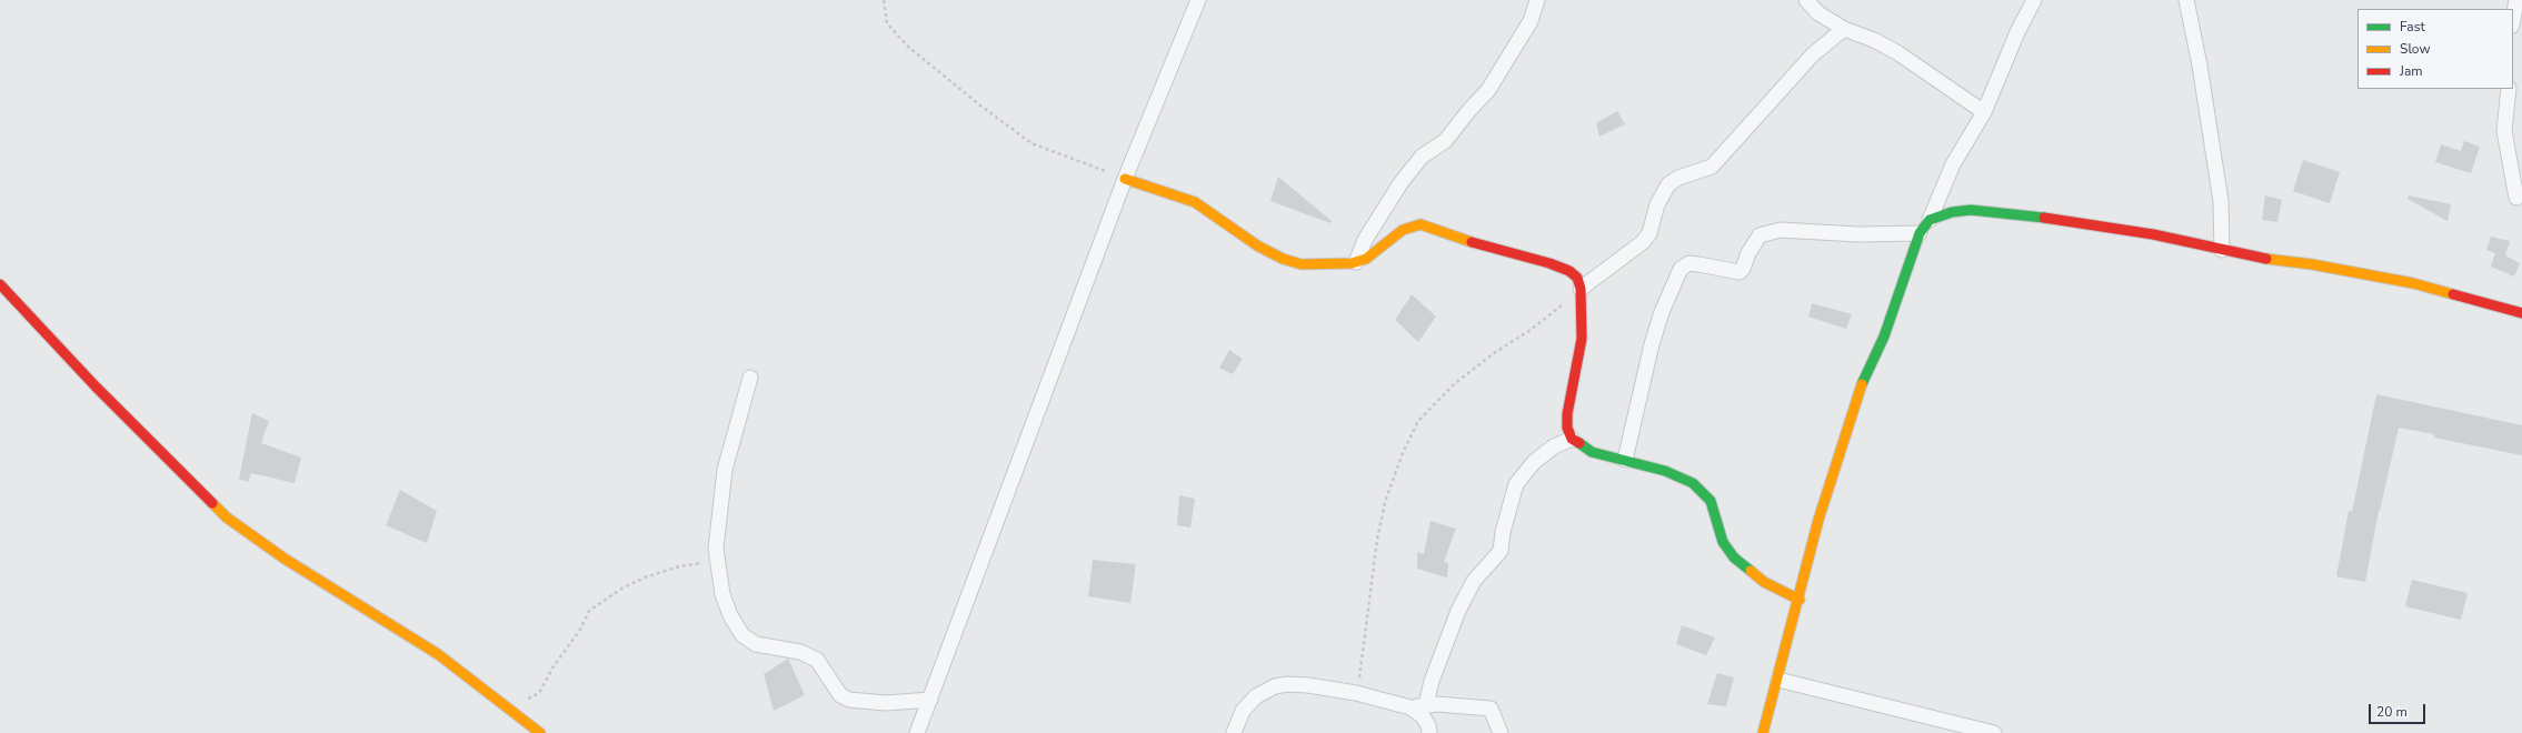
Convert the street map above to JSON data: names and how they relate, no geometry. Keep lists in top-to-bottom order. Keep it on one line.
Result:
{"legend":["Fast","Slow","Jam"],"scale_bar":"20 m"}
